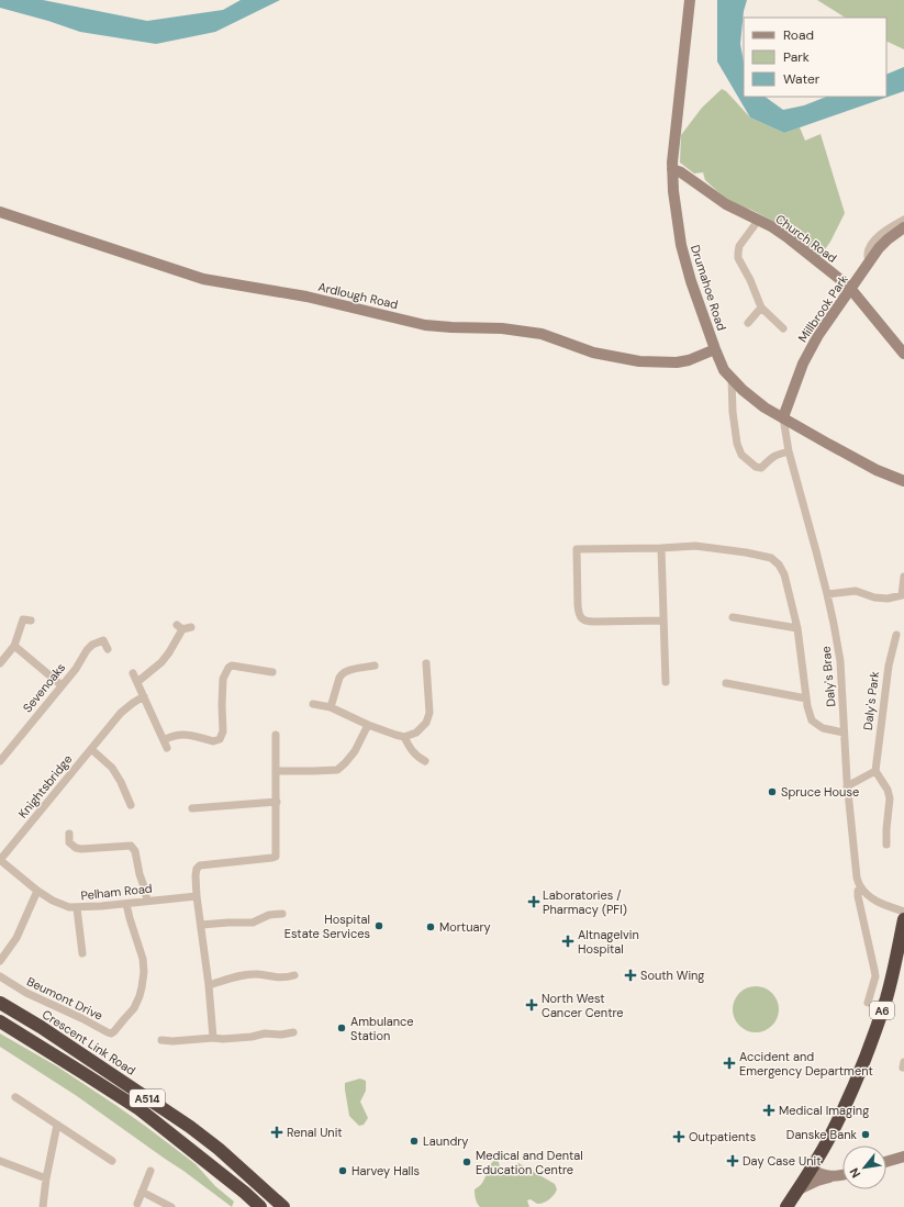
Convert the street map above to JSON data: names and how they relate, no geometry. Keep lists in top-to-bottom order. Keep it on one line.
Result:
{"streets":{"highway":["A6","Crescent Link Road","A514"],"street":["Church Road","Drumahoe Road","Ardlough Road","Millbrook Park","Daly's Brae","Sevenoaks","Daly's Park","Knightsbridge","Pelham Road","Beumont Drive"]},"crossings":[["Church Road","Drumahoe Road"],["Church Road","Millbrook Park"],["Drumahoe Road","Ardlough Road"],["Drumahoe Road","Millbrook Park"],["Drumahoe Road","Daly's Brae"],["Millbrook Park","Daly's Brae"],["Knightsbridge","Pelham Road"],["Pelham Road","Beumont Drive"]],"places":{"other":["Spruce House","Hospital Estate Services","Mortuary","Ambulance Station","Danske Bank","Laundry","Medical and Dental Education Centre","Harvey Halls"],"health":["Laboratories / Pharmacy (PFI)","Altnagelvin Hospital","South Wing","North West Cancer Centre","Accident and Emergency Department","Medical Imaging","Renal Unit","Outpatients","Day Case Unit"]},"legend":["Road","Park","Water"],"north":"bottom left"}
